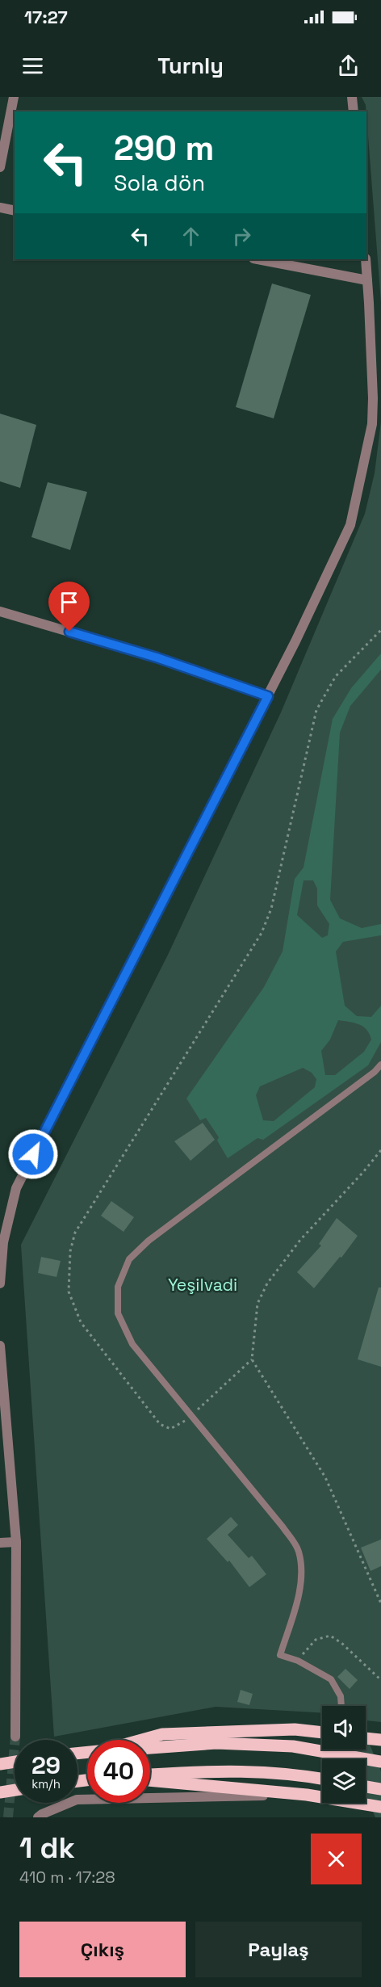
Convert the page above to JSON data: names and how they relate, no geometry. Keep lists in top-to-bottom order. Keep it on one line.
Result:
{"parks":["Yeşilvadi"],"page":{"status":"17:27","header":"Turnly","turn":["290 m","Sola dön"],"speed":"29 km/h","limit":"40","heading":["1 dk","410 m · 17:28"],"buttons":["Çıkış","Paylaş"]}}
